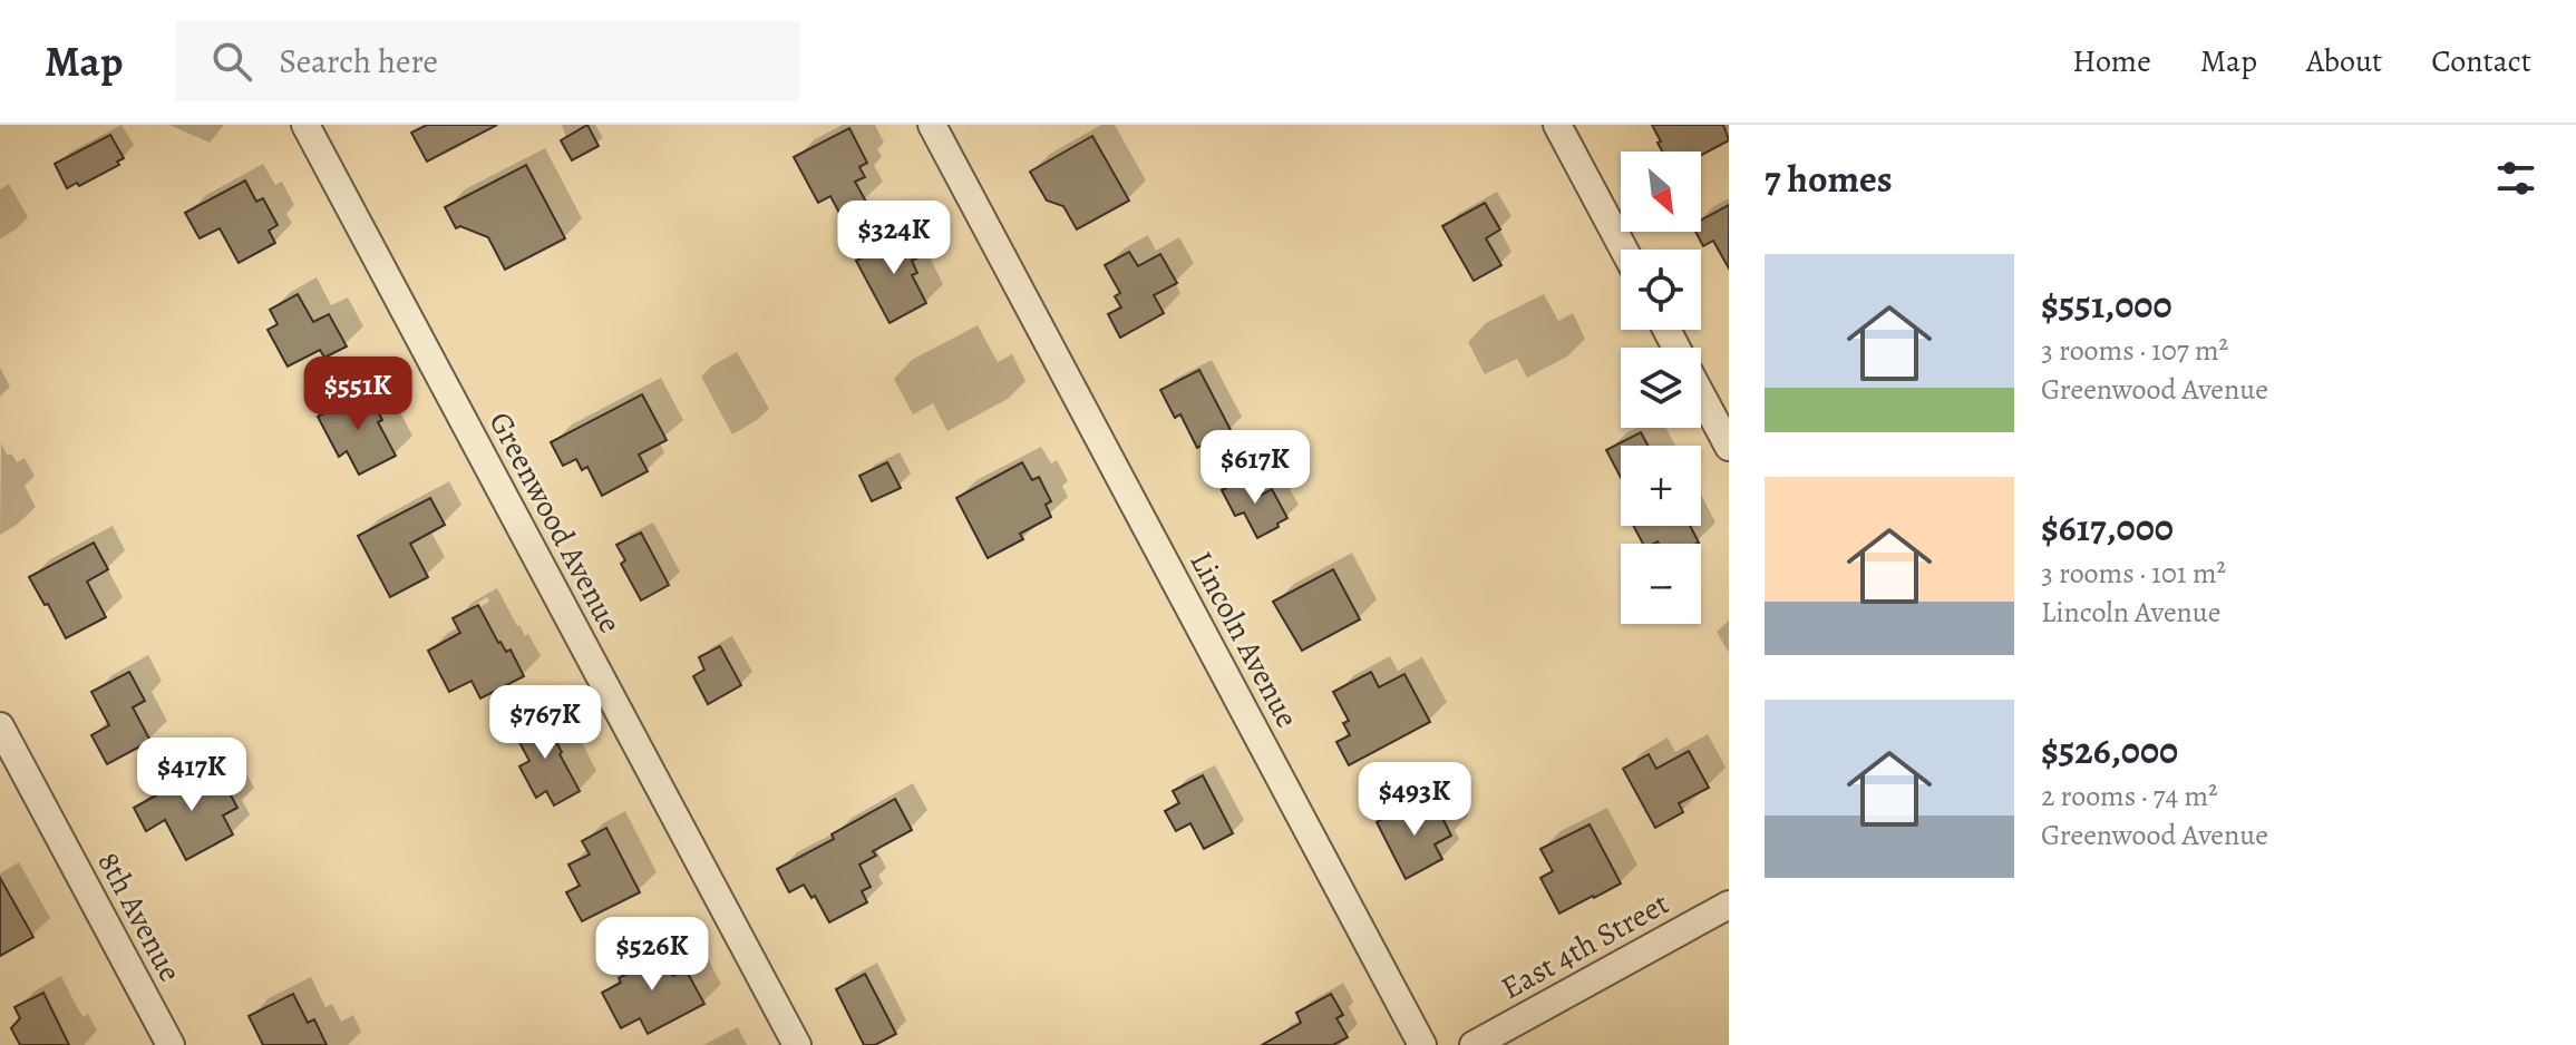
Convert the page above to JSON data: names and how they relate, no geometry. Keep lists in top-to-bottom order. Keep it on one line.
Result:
{"streets":{"street":["Greenwood Avenue","Lincoln Avenue","8th Avenue","East 4th Street"]},"north":"bottom right","page":{"header":"Map","search":"Search here","nav":["Home","Map","About","Contact"],"heading":"7 homes","map_buttons":["+","−"],"price":["$324K","$551K","$617K","$767K","$417K","$493K","$526K"],"list":[{"name":"$551,000","note":"3 rooms · 107 m² · Greenwood Avenue"},{"name":"$617,000","note":"3 rooms · 101 m² · Lincoln Avenue"},{"name":"$526,000","note":"2 rooms · 74 m² · Greenwood Avenue"}]}}
